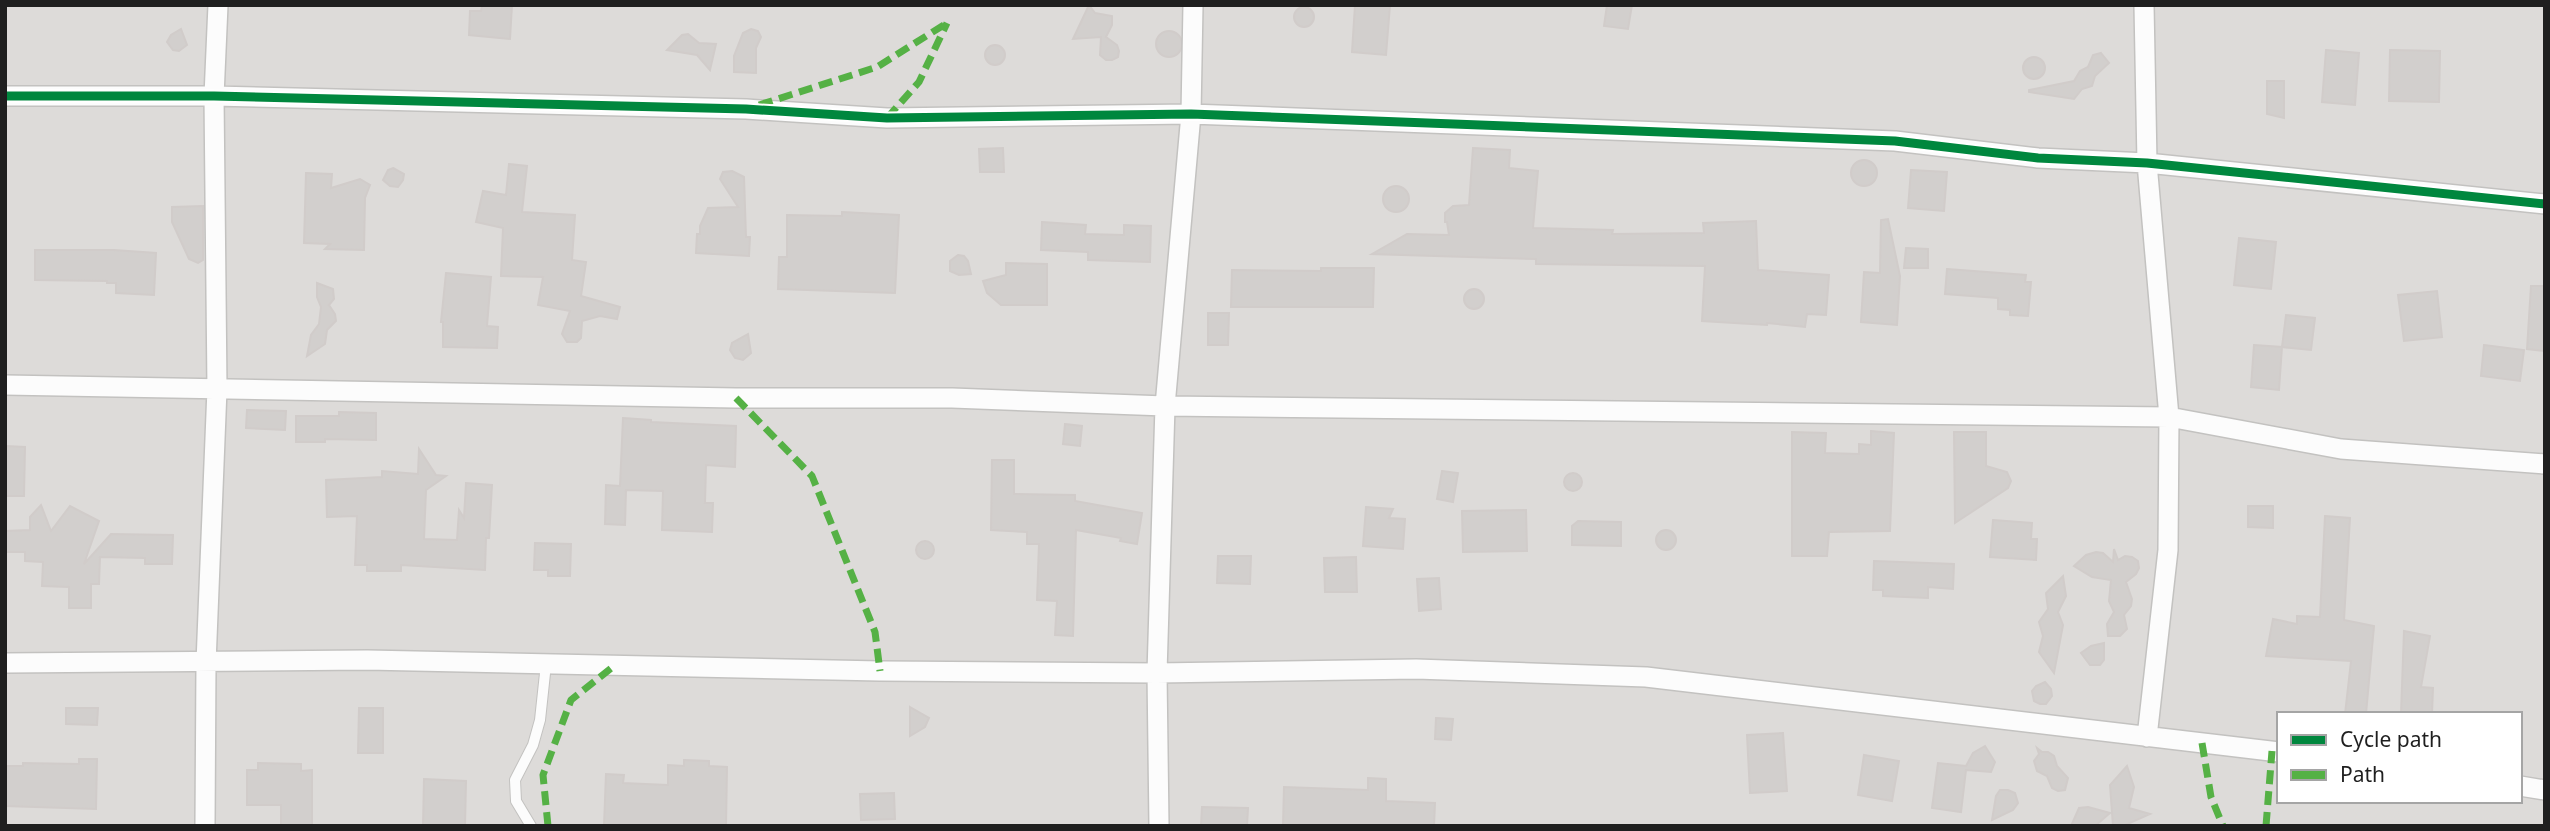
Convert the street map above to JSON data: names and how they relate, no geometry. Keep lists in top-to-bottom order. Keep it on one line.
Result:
{"legend":["Cycle path","Path"]}
